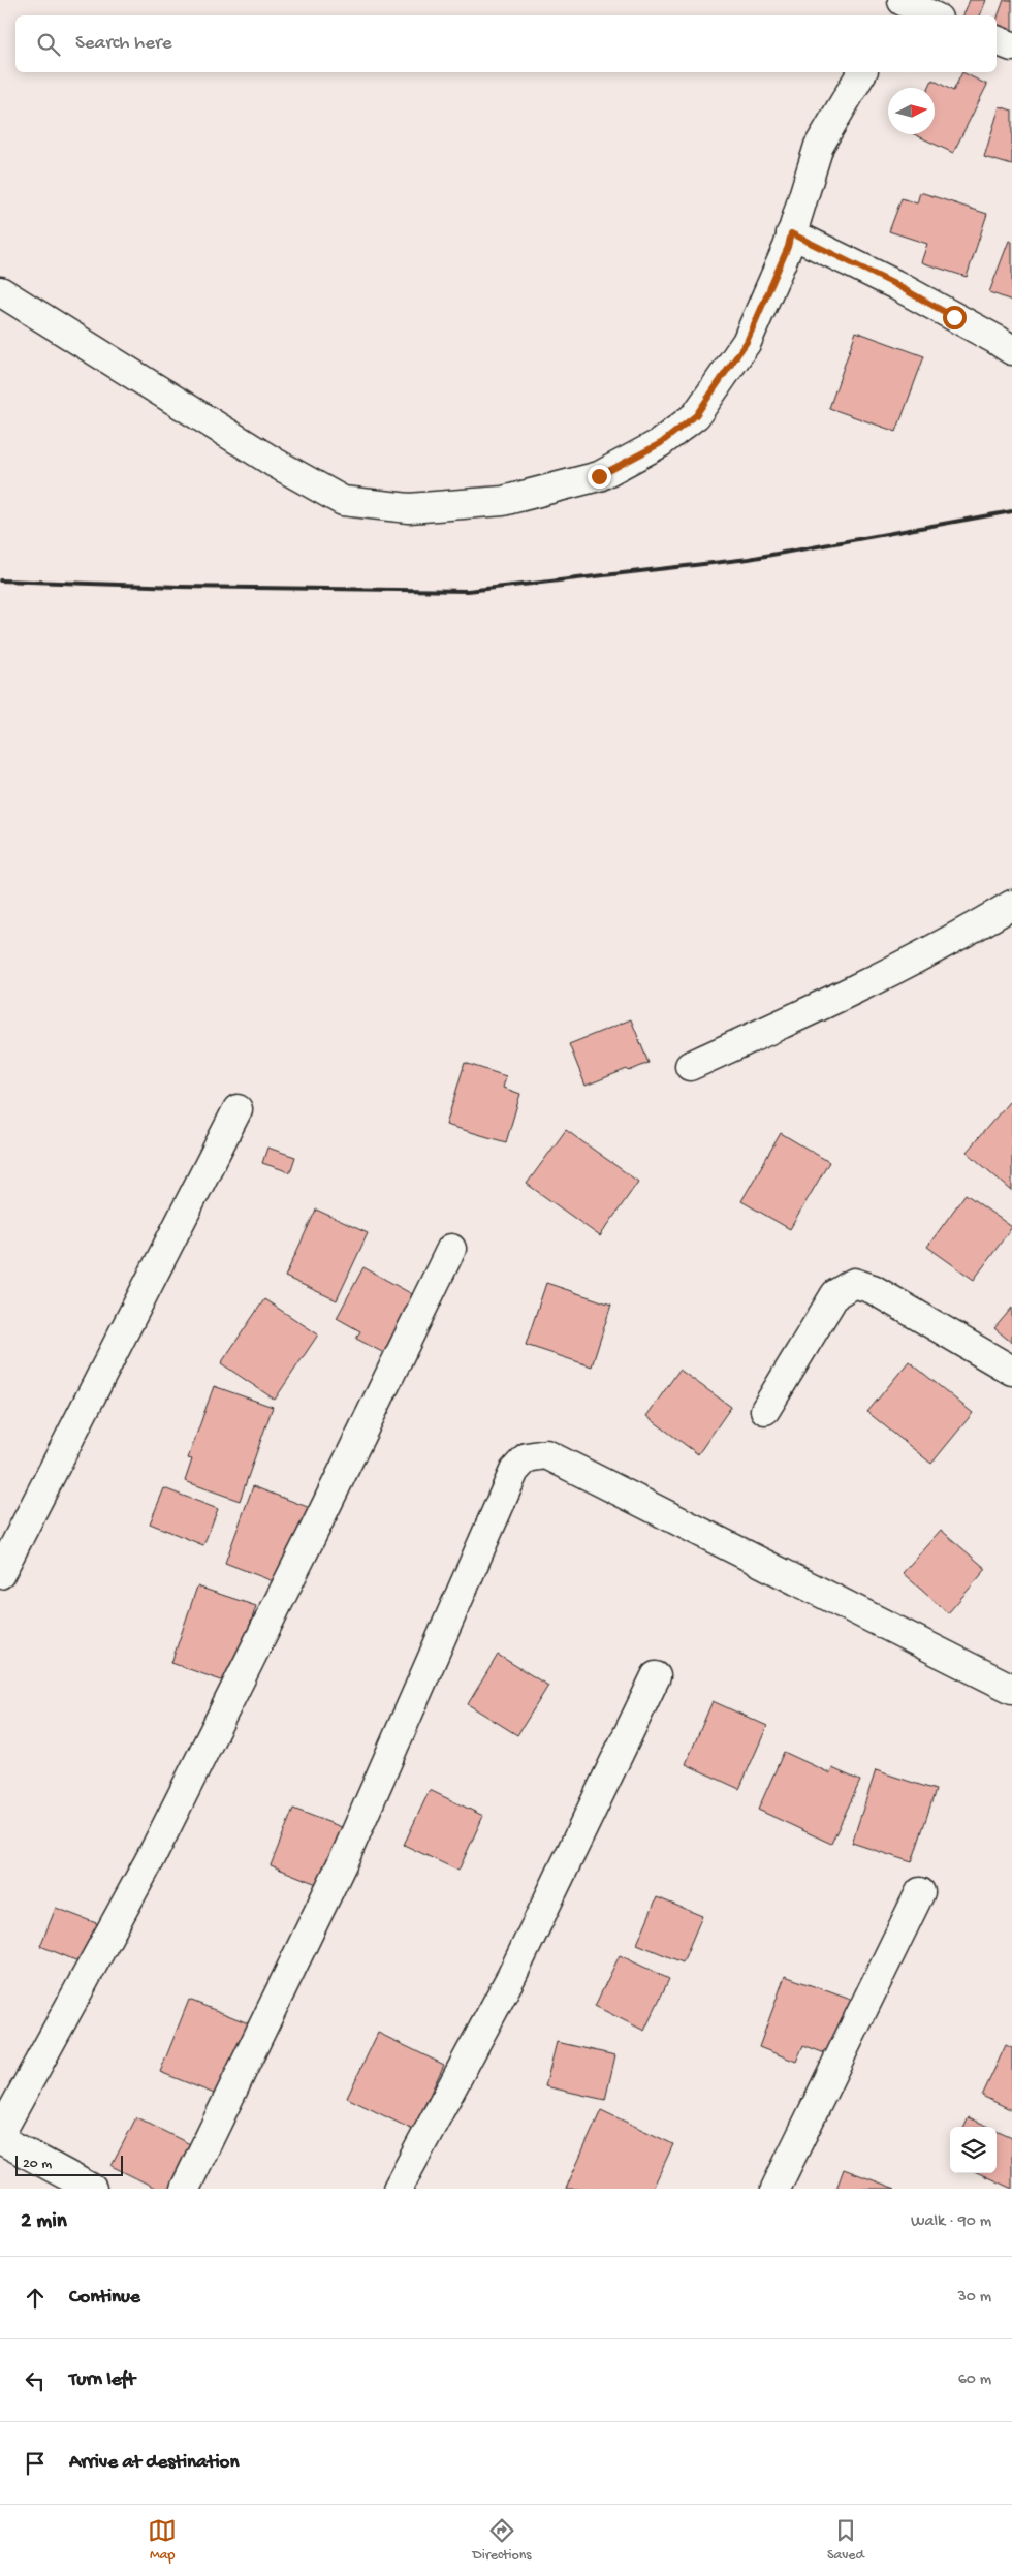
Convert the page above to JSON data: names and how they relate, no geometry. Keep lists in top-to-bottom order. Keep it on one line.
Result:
{"scale_bar":"20 m","north":"right","page":{"search":"Search here","scale":"20 m","heading":["2 min","Walk · 90 m"],"list":[["Continue","30 m"],["Turn left","60 m"],"Arrive at destination"],"nav":["Map","Directions","Saved"]}}
